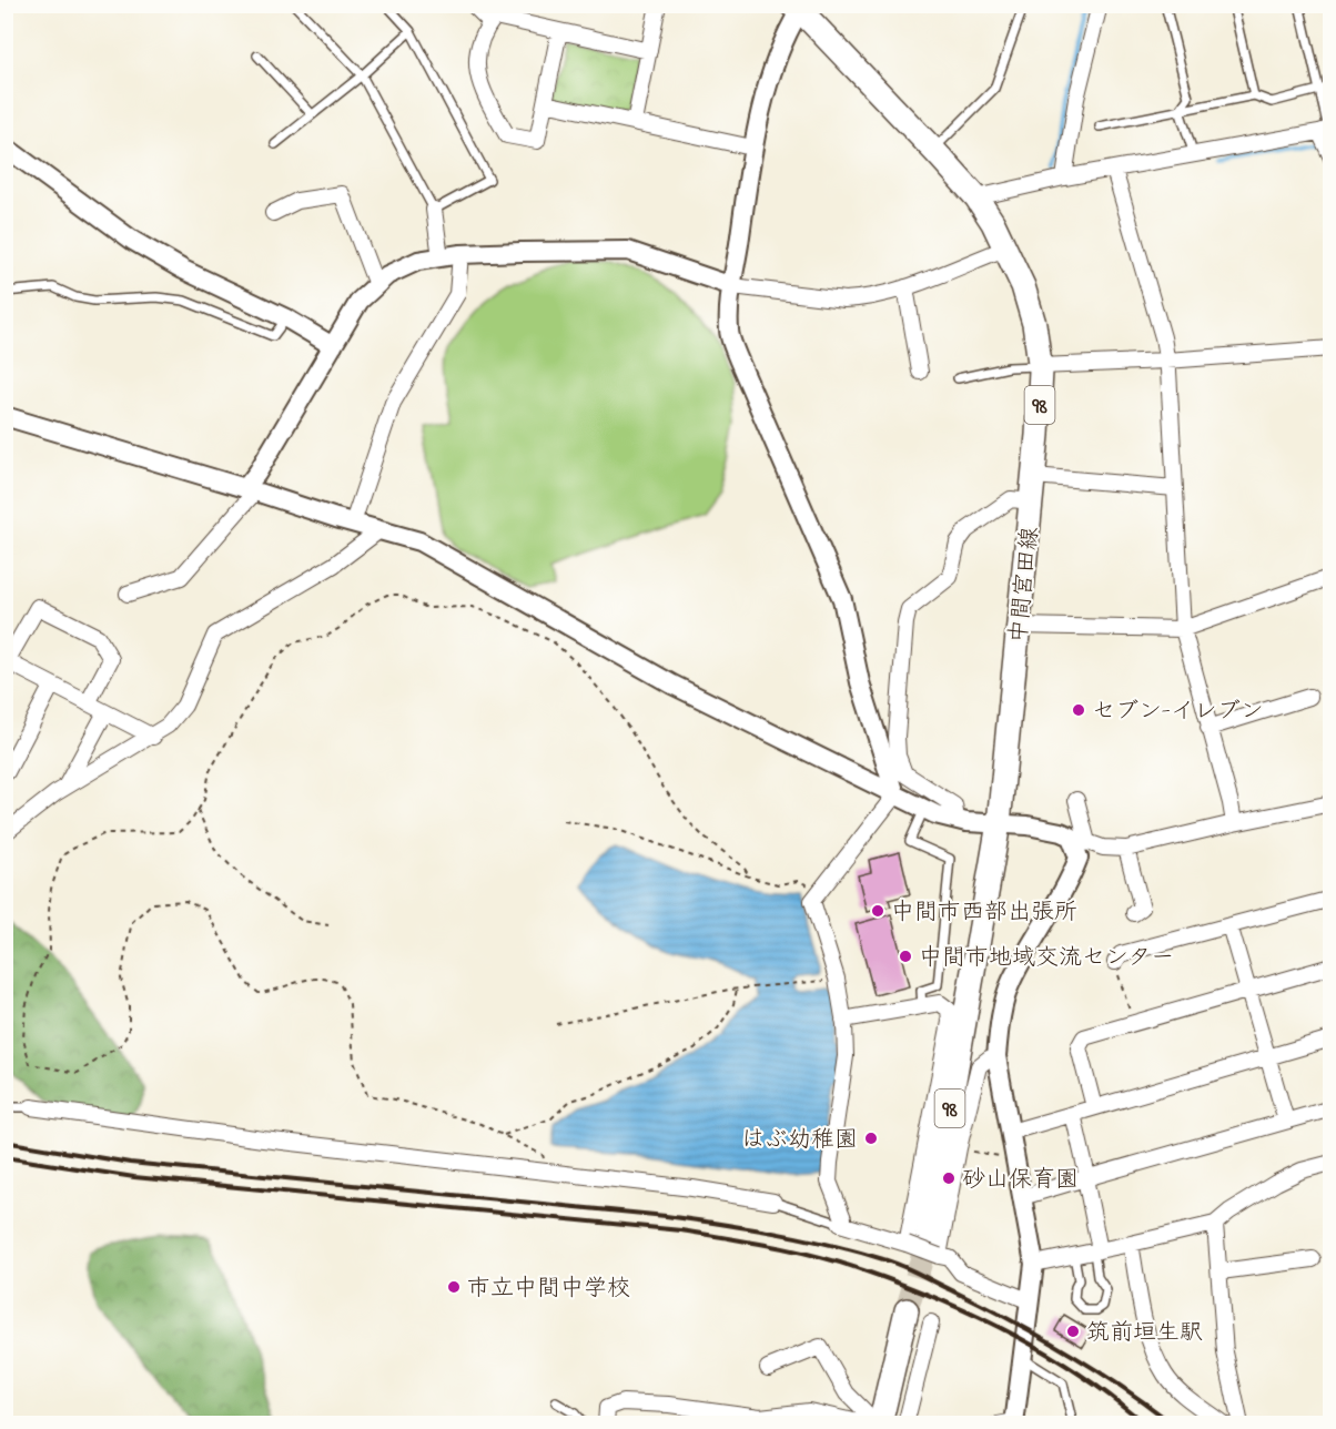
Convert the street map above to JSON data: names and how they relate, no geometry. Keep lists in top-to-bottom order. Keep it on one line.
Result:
{"streets":{"main road":["98","中間宮田線"]},"places":["セブン-イレブン","中間市西部出張所","中間市地域交流センター","はぶ幼稚園","砂山保育園","市立中間中学校","筑前垣生駅"]}
